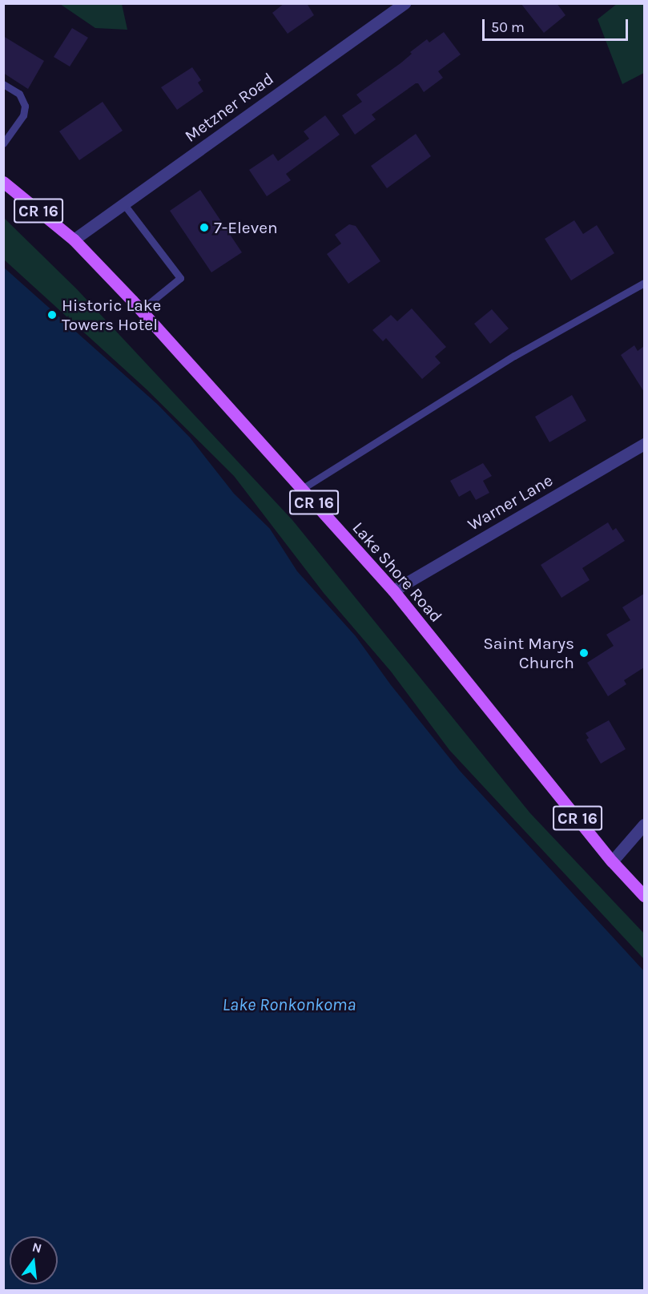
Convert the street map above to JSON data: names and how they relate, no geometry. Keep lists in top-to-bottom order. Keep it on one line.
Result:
{"streets":{"main road":["CR 16","Lake Shore Road"],"street":["Metzner Road","Warner Lane"]},"crossings":[["Metzner Road","CR 16"],["Metzner Road","Lake Shore Road"],["CR 16","Lake Shore Road"],["Warner Lane","Lake Shore Road"]],"water":["Lake Ronkonkoma"],"places":["7-Eleven","Historic Lake Towers Hotel","Saint Marys Church"],"scale_bar":"50 m","north":"top"}
